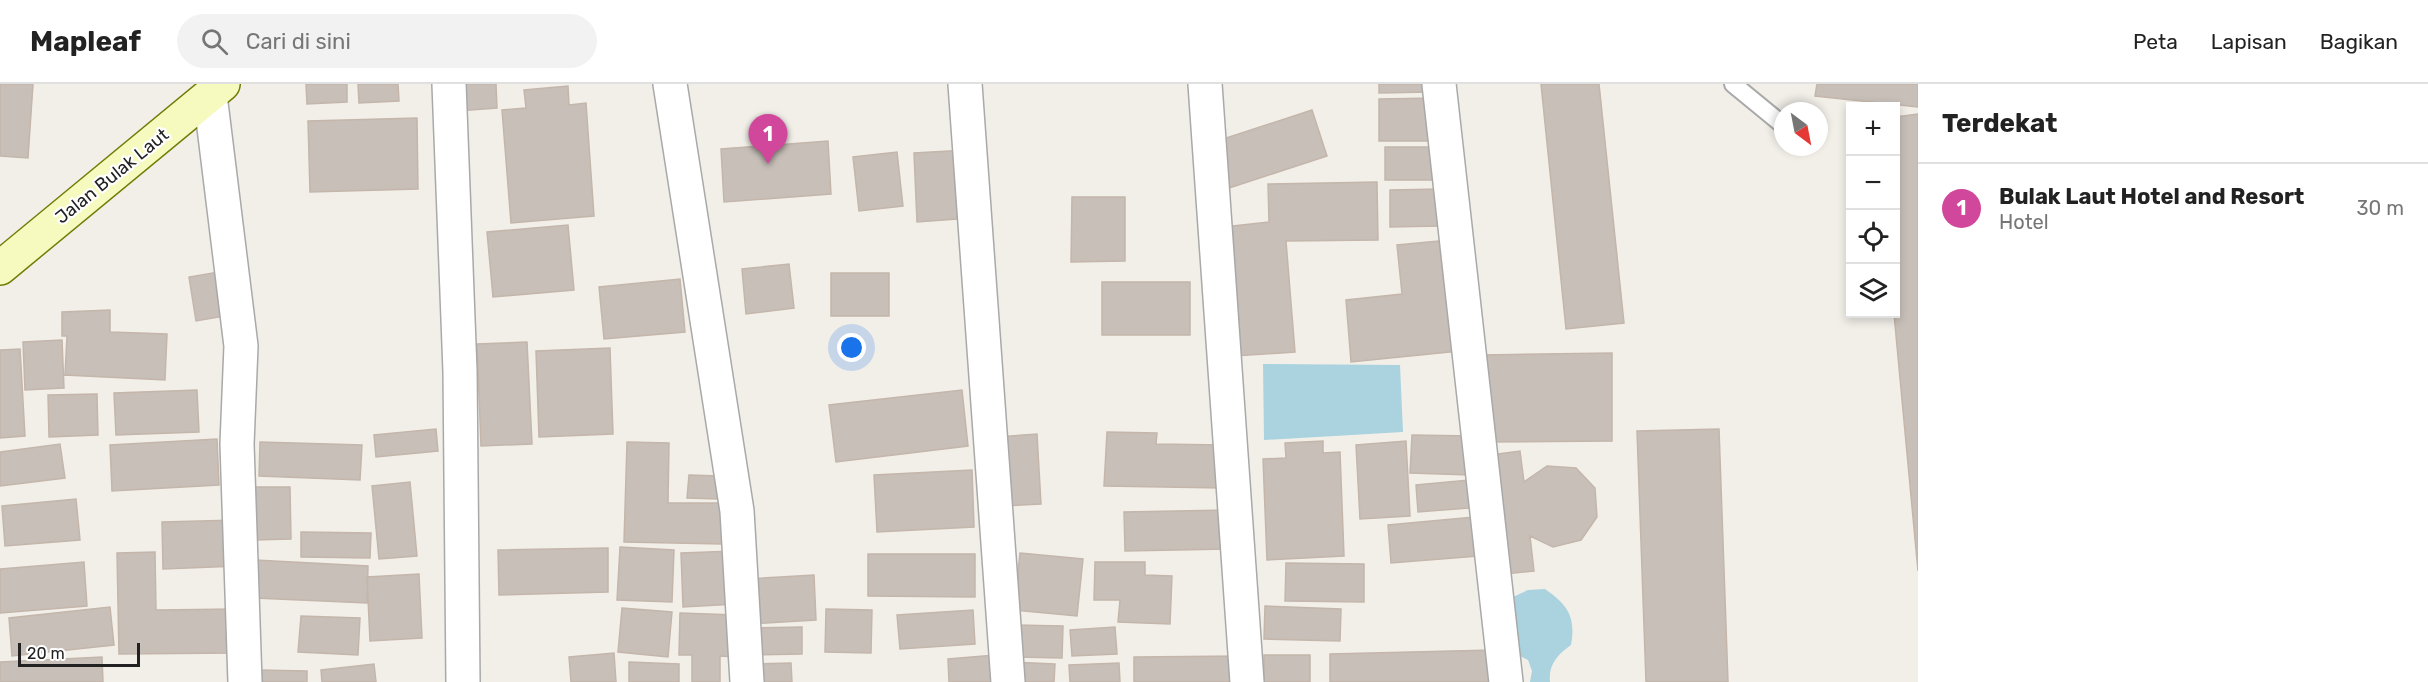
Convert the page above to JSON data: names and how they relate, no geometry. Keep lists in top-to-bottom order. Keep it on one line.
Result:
{"streets":{"street":["Jalan Bulak Laut"]},"scale_bar":"20 m","north":"bottom right","page":{"header":"Mapleaf","search":"Cari di sini","nav":["Peta","Lapisan","Bagikan"],"heading":"Terdekat","map_buttons":["+","−"],"pins":"1","list":[{"mark":"1","name":"Bulak Laut Hotel and Resort","note":"Hotel","value":"30 m"}],"scale":"20 m"}}
